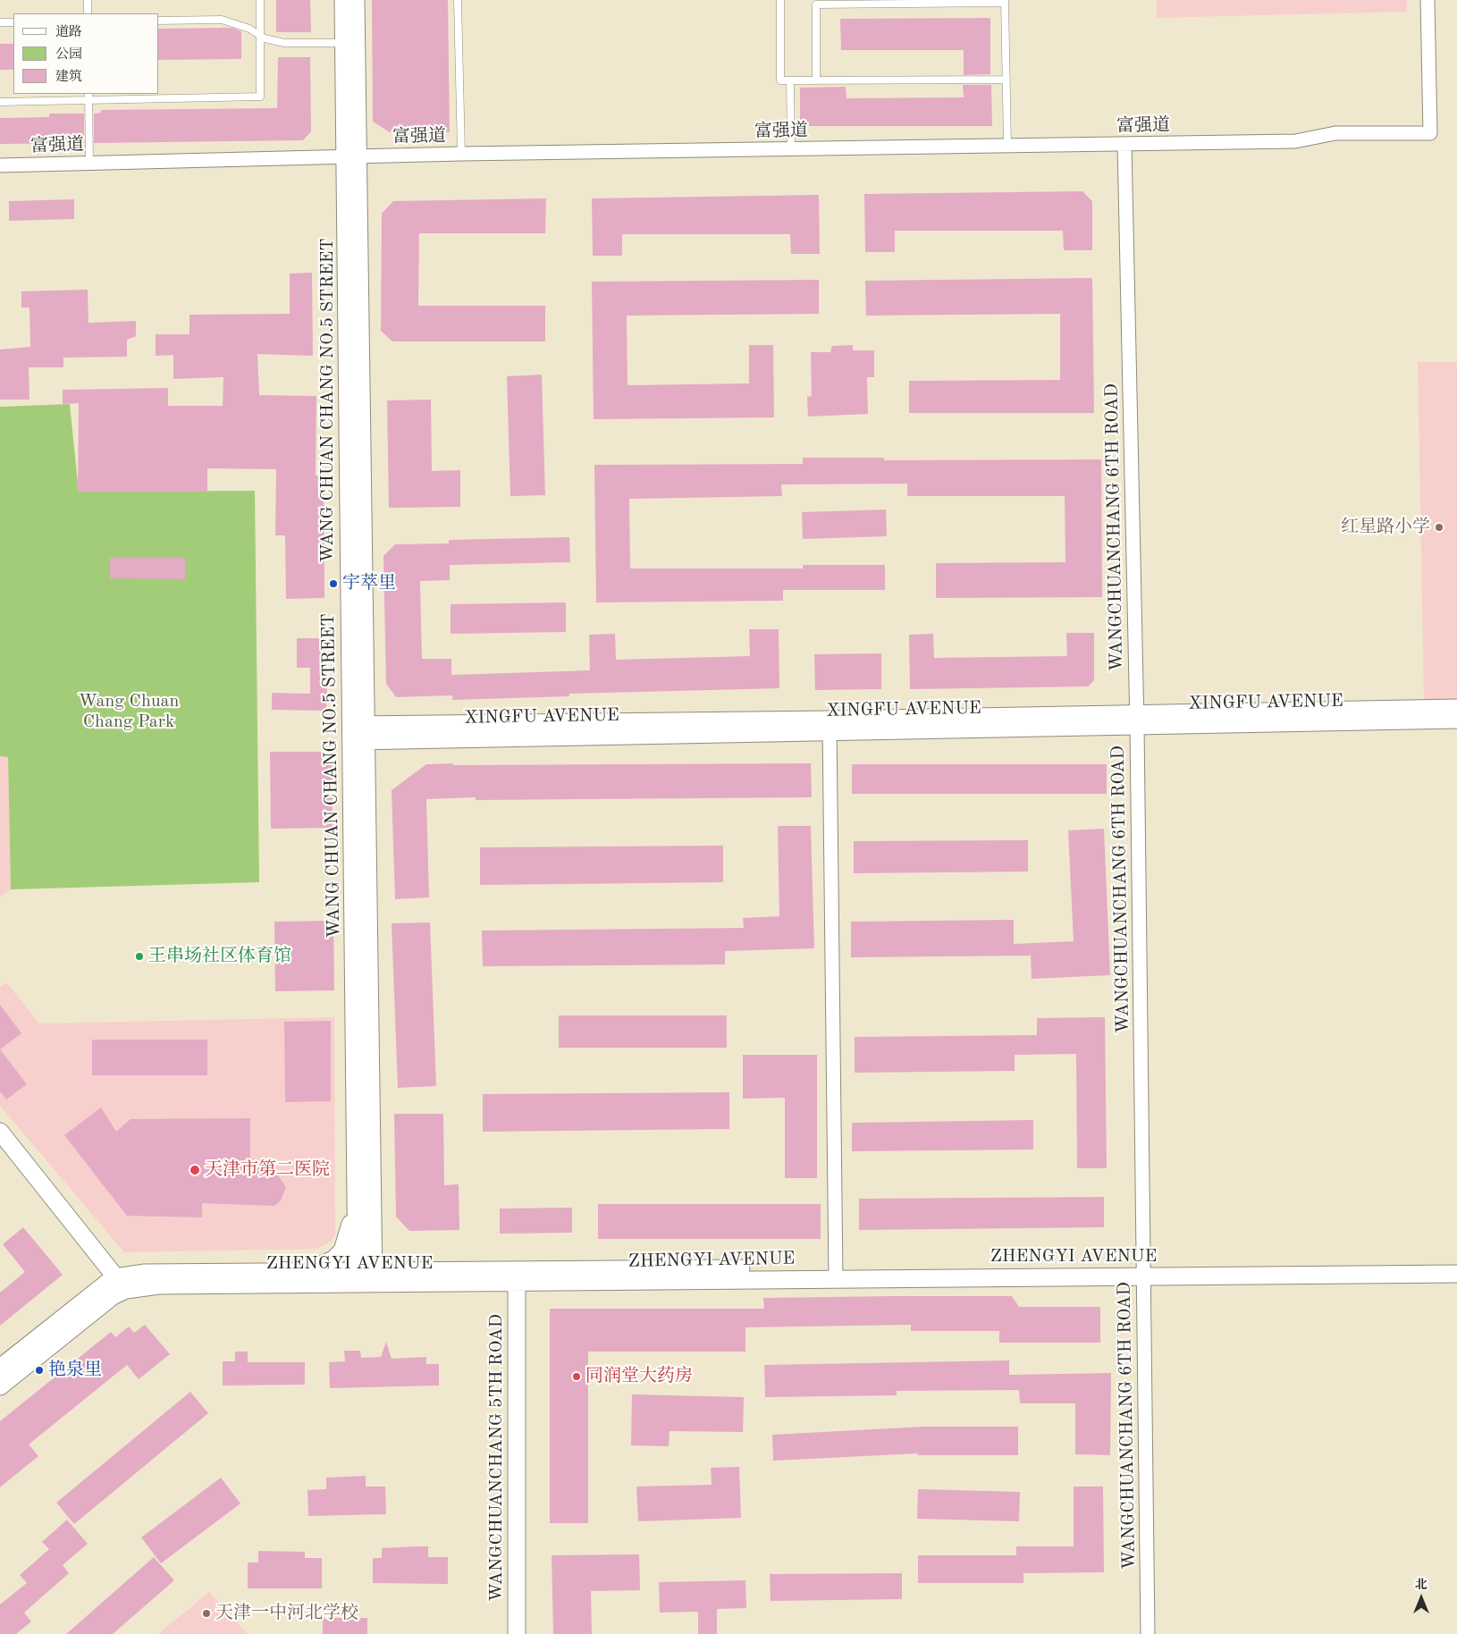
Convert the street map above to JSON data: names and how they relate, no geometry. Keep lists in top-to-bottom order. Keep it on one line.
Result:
{"streets":{"street":["富强道","WANG CHUAN CHANG NO.5 STREET","WANGCHUANCHANG 6TH ROAD","XINGFU AVENUE","ZHENGYI AVENUE","WANGCHUANCHANG 5TH ROAD"]},"crossings":[["富强道","WANG CHUAN CHANG NO.5 STREET"],["富强道","WANGCHUANCHANG 6TH ROAD"],["WANG CHUAN CHANG NO.5 STREET","XINGFU AVENUE"],["WANG CHUAN CHANG NO.5 STREET","ZHENGYI AVENUE"],["WANGCHUANCHANG 6TH ROAD","XINGFU AVENUE"],["WANGCHUANCHANG 6TH ROAD","ZHENGYI AVENUE"],["ZHENGYI AVENUE","WANGCHUANCHANG 5TH ROAD"]],"parks":["Wang Chuan Chang Park"],"places":["红星路小学","宇萃里","王串场社区体育馆","天津市第二医院","艳泉里","同润堂大药房","天津一中河北学校"],"legend":["道路","公园","建筑"],"north":"top"}
